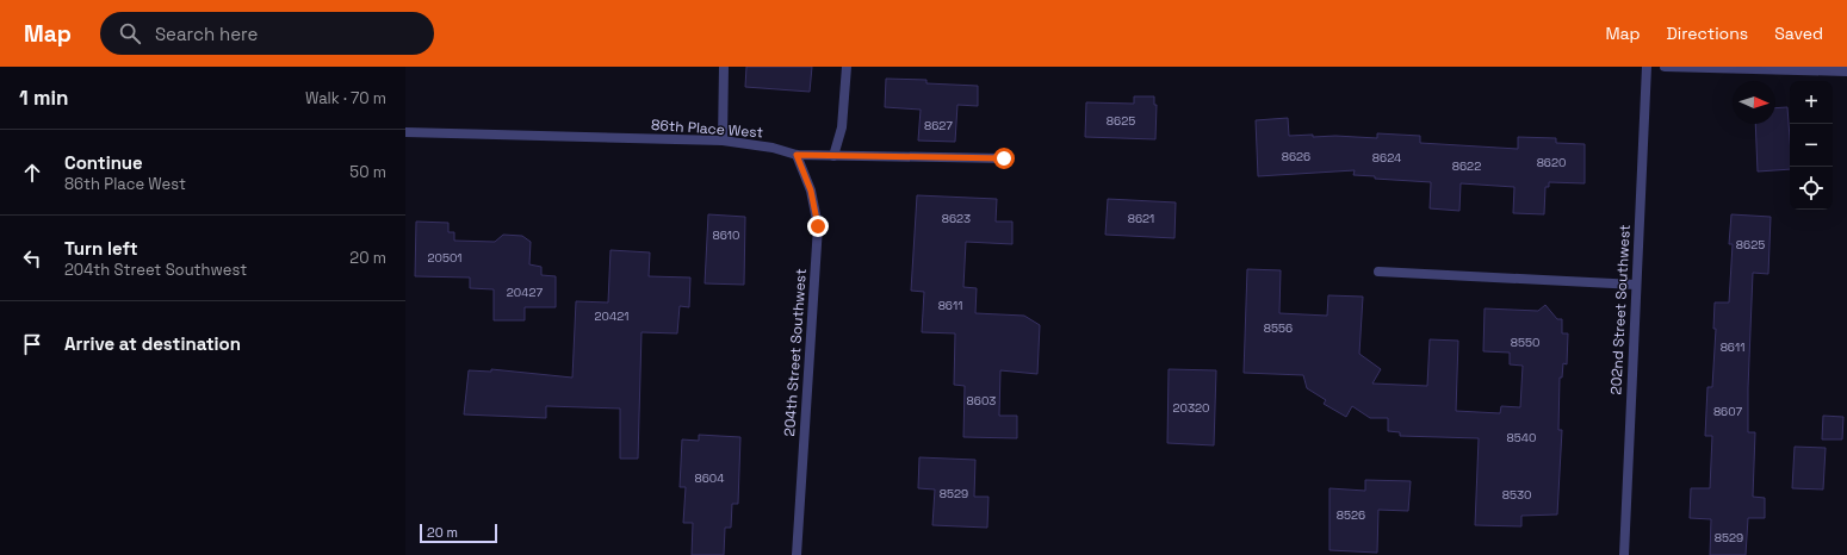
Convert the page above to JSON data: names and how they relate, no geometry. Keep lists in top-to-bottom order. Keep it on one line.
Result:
{"streets":{"street":["86th Place West","202nd Street Southwest","204th Street Southwest"]},"crossings":[["86th Place West","204th Street Southwest"]],"house_numbers":["8625","8627","8626","8624","8620","8622","8623","8621","8610","8625","20501","20427","8611","20421","8556","8550","8611","8603","20320","8607","8540","8604","8529","8530","8526","8529"],"scale_bar":"20 m","north":"right","page":{"header":"Map","search":"Search here","nav":["Map","Directions","Saved"],"heading":["1 min","Walk · 70 m"],"map_buttons":["+","−"],"list":[["Continue","86th Place West","50 m"],["Turn left","204th Street Southwest","20 m"],"Arrive at destination"],"scale":"20 m"}}
